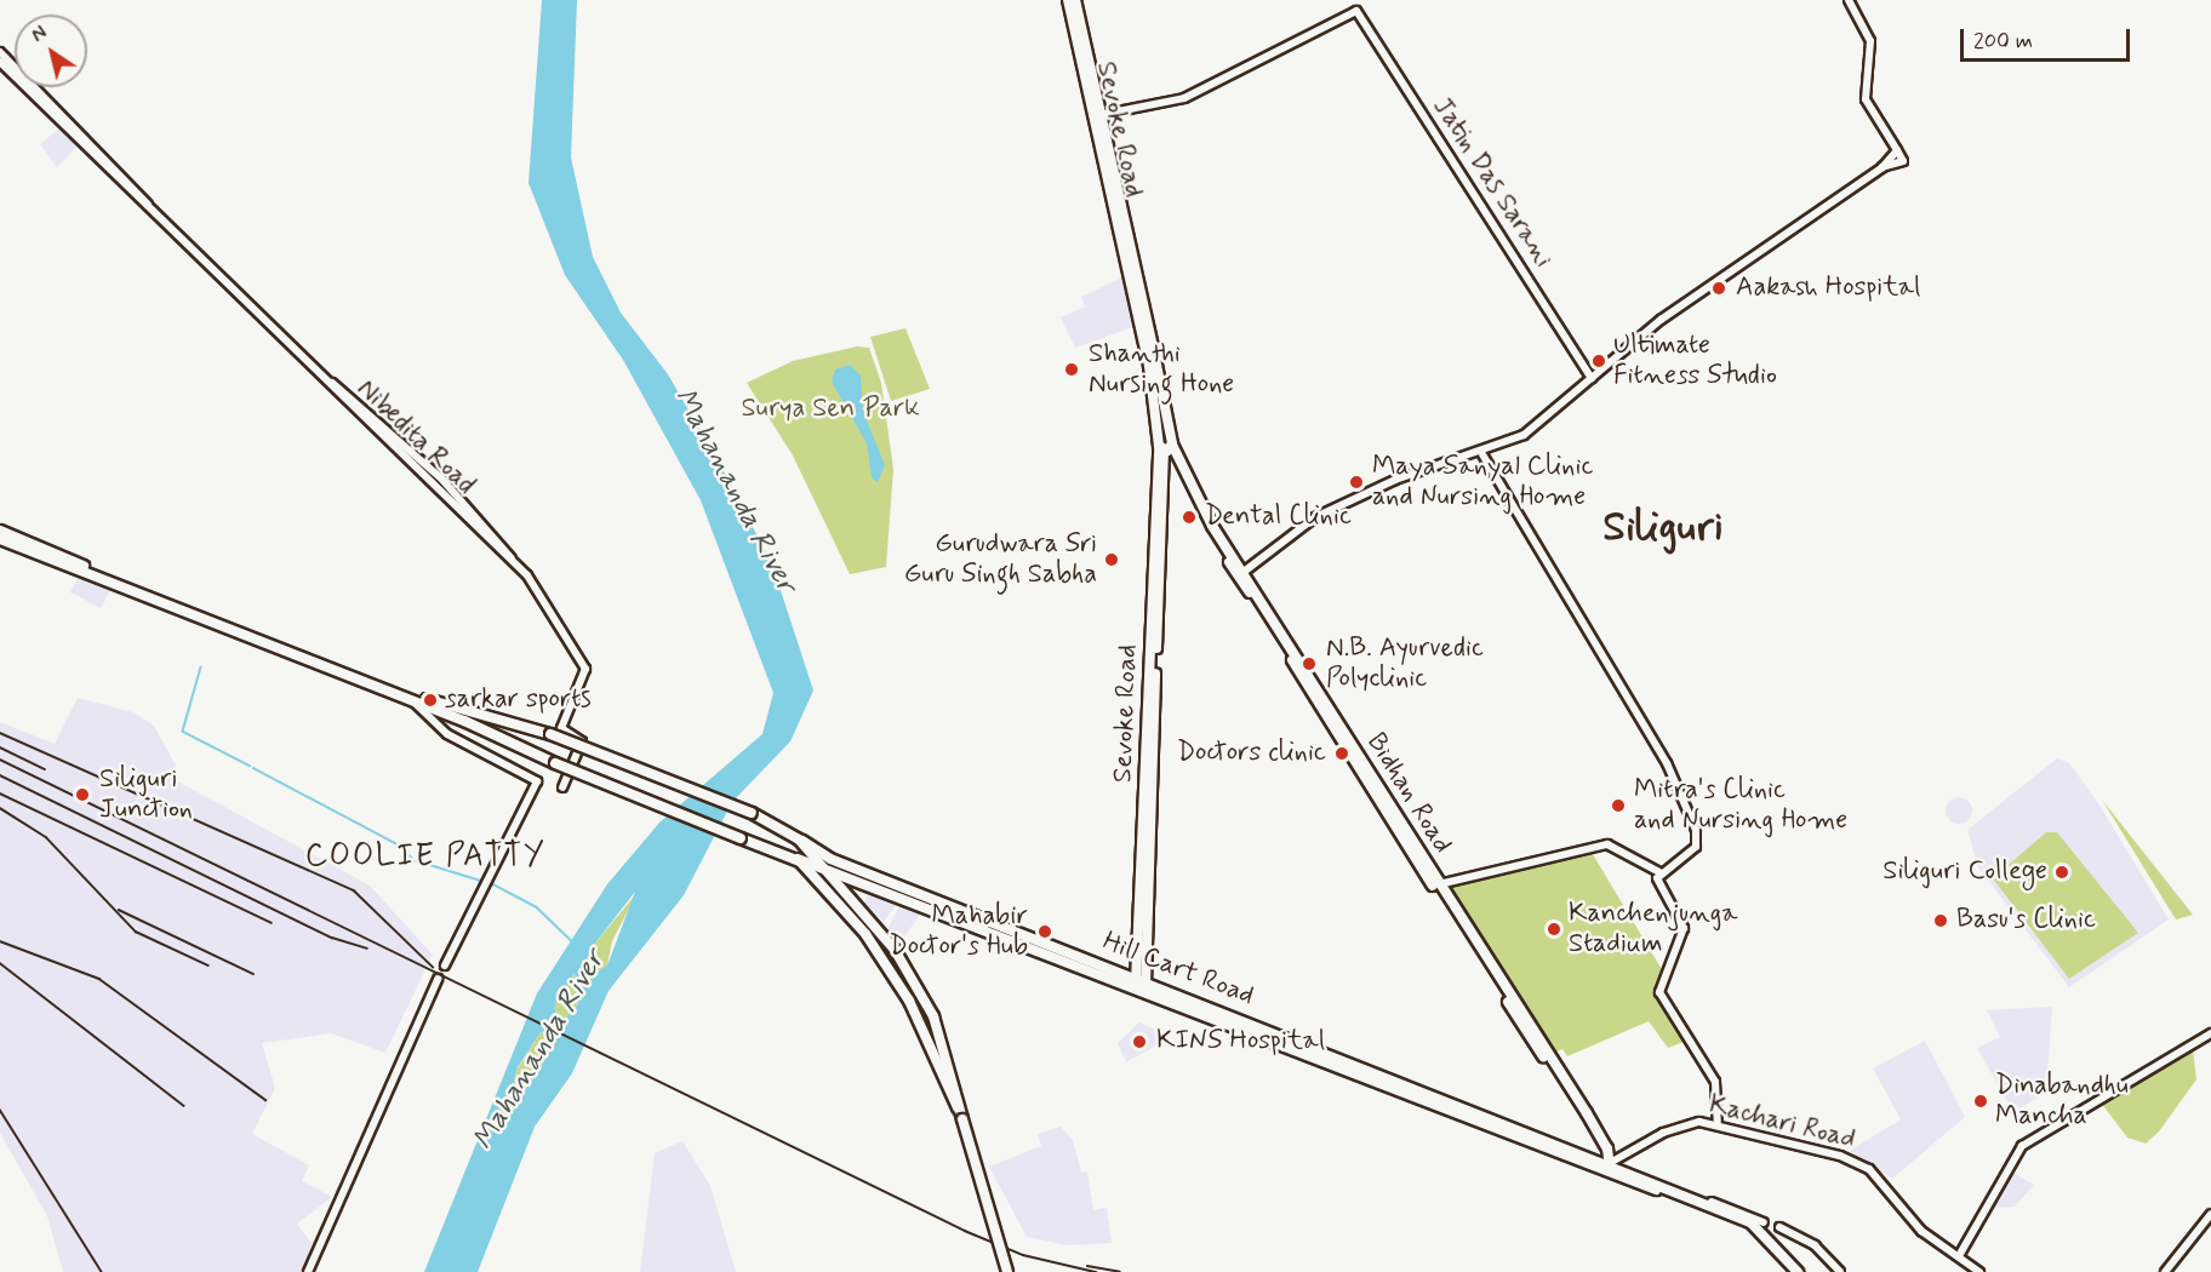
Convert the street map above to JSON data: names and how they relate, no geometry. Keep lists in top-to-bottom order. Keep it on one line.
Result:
{"streets":{"main road":["Sevoke Road","Bidhan Road","Hill Cart Road"],"street":["Jatin Das Sarani","Nibedita Road","Kachari Road"]},"crossings":[["Sevoke Road","Jatin Das Sarani"],["Sevoke Road","Bidhan Road"],["Sevoke Road","Hill Cart Road"],["Bidhan Road","Hill Cart Road"],["Bidhan Road","Kachari Road"],["Hill Cart Road","Kachari Road"]],"districts":["Siliguri","COOLIE PATTY"],"water":["Mahananda River"],"parks":["Surya Sen Park"],"places":["Aakash Hospital","Ultimate Fitness Studio","Shanthi Nursing Hone","Maya Sanyal Clinic and Nursing Home","Dental Clinic","Gurudwara Sri Guru Singh Sabha","N.B. Ayurvedic Polyclinic","sarkar sports","Doctors clinic","Siliguri Junction","Mitra's Clinic and Nursing Home","Siliguri College","Basu's Clinic","Kanchenjunga Stadium","Mahabir Doctor's Hub","KINS Hospital","Dinabandhu Mancha"],"scale_bar":"200 m","north":"top left"}
